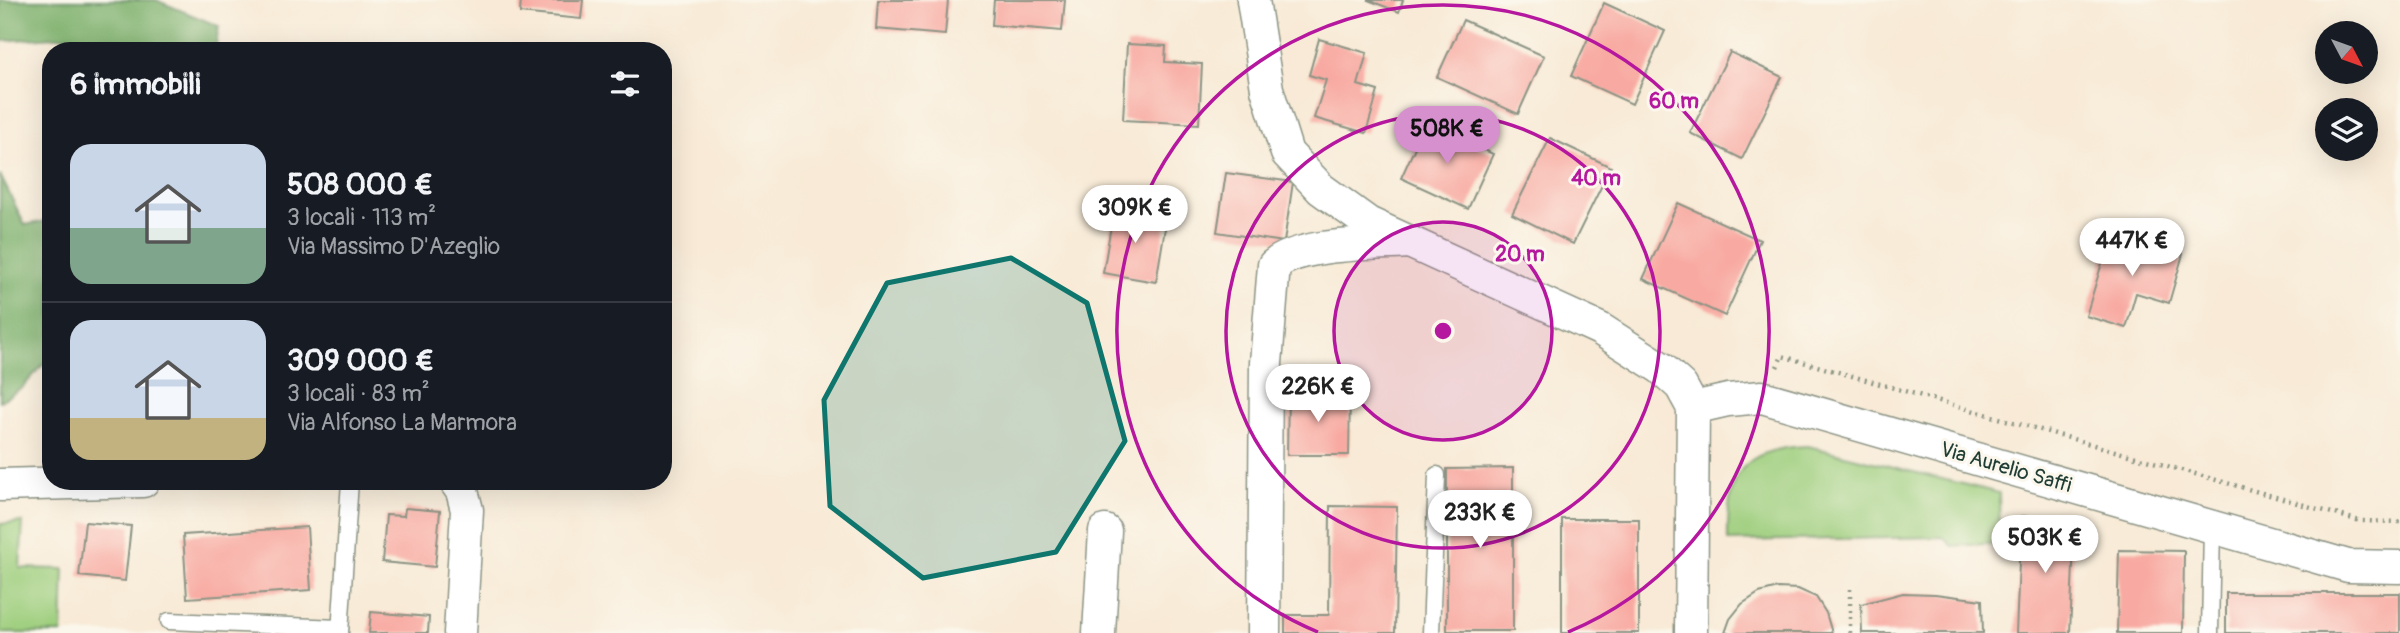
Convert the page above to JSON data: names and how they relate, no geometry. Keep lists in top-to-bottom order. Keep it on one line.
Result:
{"streets":{"street":["Via Aurelio Saffi"]},"north":"bottom right","page":{"heading":"6 immobili","price":["508K €","309K €","447K €","226K €","233K €","503K €"],"list":[{"name":"508 000 €","note":"3 locali · 113 m² · Via Massimo D'Azeglio"},{"name":"309 000 €","note":"3 locali · 83 m² · Via Alfonso La Marmora"}]},"rings":["60 m","40 m","20 m"]}
